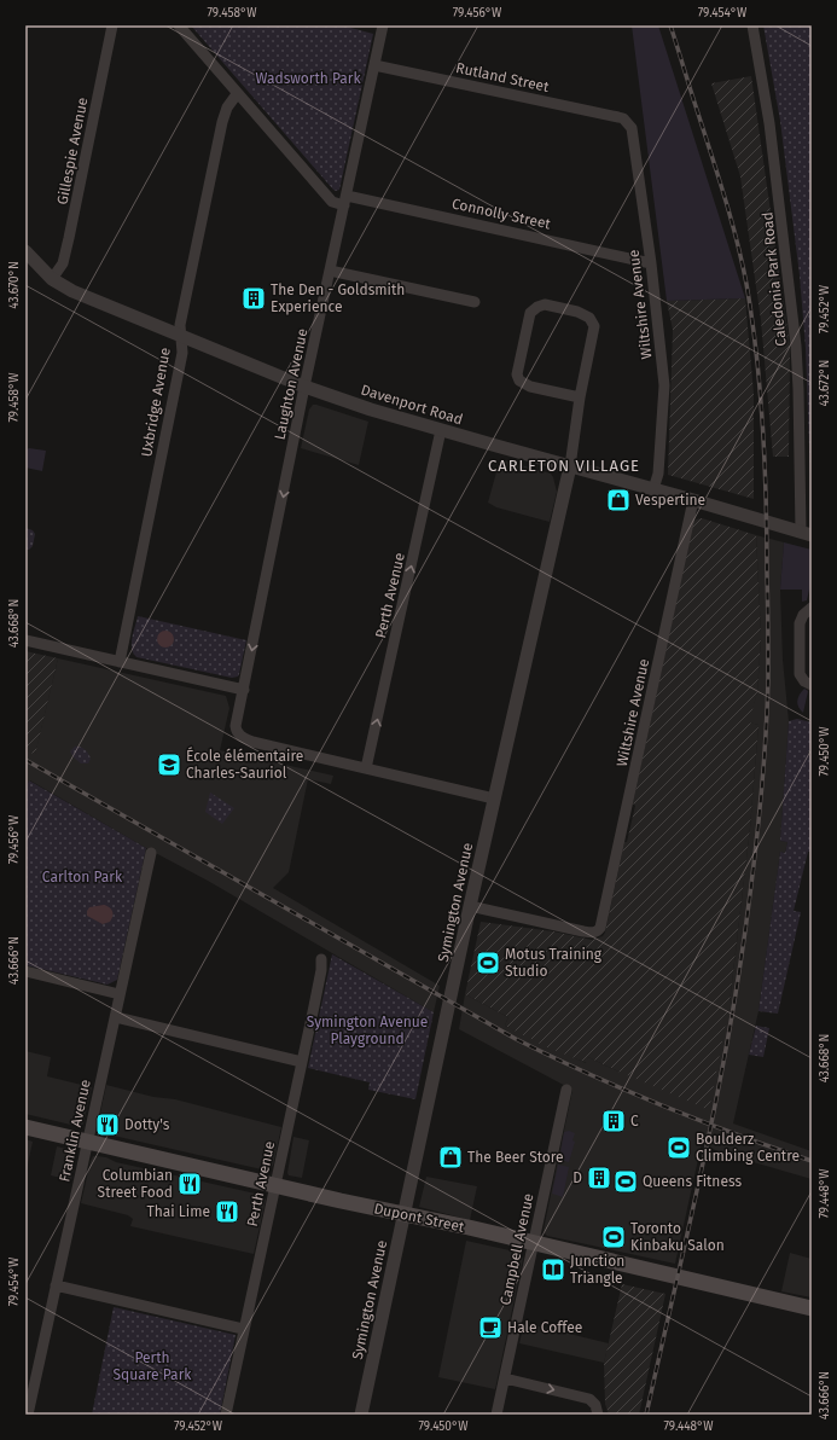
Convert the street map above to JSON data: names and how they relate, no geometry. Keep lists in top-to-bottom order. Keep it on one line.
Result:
{"streets":{"main road":["Dupont Street"],"street":["Rutland Street","Gillespie Avenue","Connolly Street","Caledonia Park Road","Wiltshire Avenue","Laughton Avenue","Uxbridge Avenue","Davenport Road","Perth Avenue","Symington Avenue","Franklin Avenue","Campbell Avenue"]},"crossings":[["Rutland Street","Wiltshire Avenue"],["Rutland Street","Laughton Avenue"],["Gillespie Avenue","Davenport Road"],["Connolly Street","Wiltshire Avenue"],["Connolly Street","Laughton Avenue"],["Connolly Street","Uxbridge Avenue"],["Caledonia Park Road","Davenport Road"],["Wiltshire Avenue","Davenport Road"],["Wiltshire Avenue","Symington Avenue"],["Laughton Avenue","Davenport Road"],["Laughton Avenue","Perth Avenue"],["Uxbridge Avenue","Davenport Road"],["Davenport Road","Perth Avenue"],["Davenport Road","Symington Avenue"],["Perth Avenue","Dupont Street"],["Symington Avenue","Dupont Street"],["Franklin Avenue","Dupont Street"],["Dupont Street","Campbell Avenue"]],"one_way":["Laughton Avenue","Perth Avenue"],"districts":["CARLETON VILLAGE"],"parks":["Wadsworth Park","Carlton Park","Symington Avenue Playground","Perth Square Park"],"places":{"building":["The Den - Goldsmith Experience","C","D"],"shop":["Vespertine","The Beer Store"],"school or university":["École élémentaire Charles-Sauriol"],"sports":["Motus Training Studio","Boulderz Climbing Centre","Queens Fitness","Toronto Kinbaku Salon"],"restaurant":["Dotty's","Columbian Street Food","Thai Lime"],"library":["Junction Triangle"],"cafe":["Hale Coffee"]},"coordinates":["79.458°W","79.456°W","79.454°W","43.670°N","79.452°W","43.672°N","43.668°N","79.450°W","43.666°N","79.448°W"]}
